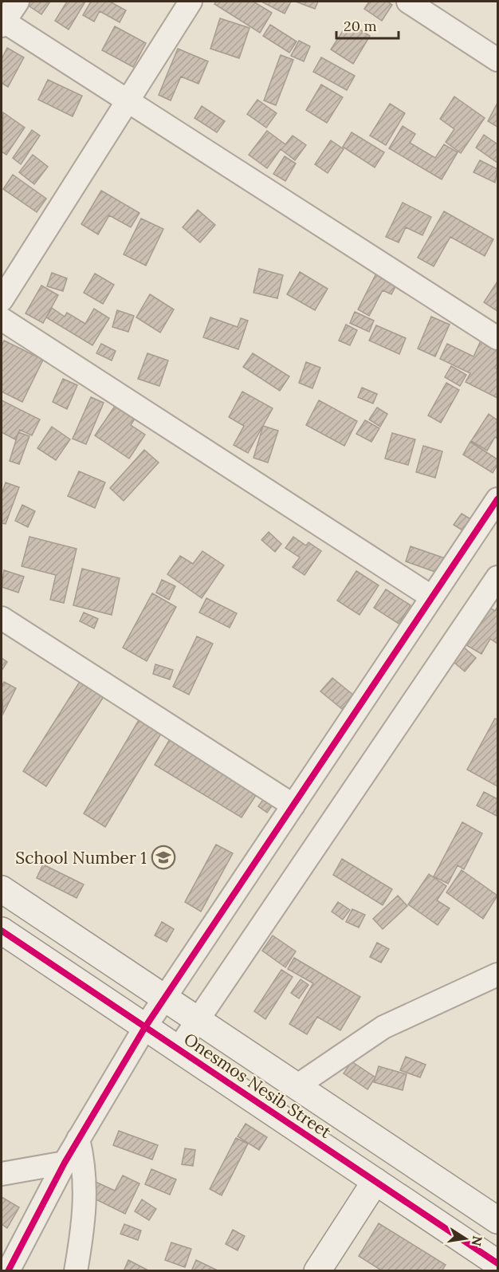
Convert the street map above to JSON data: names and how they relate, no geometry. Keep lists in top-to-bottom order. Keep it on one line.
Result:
{"streets":{"street":["Onesmos Nesib Street"]},"places":{"school or university":["School Number 1"]},"scale_bar":"20 m","north":"right"}
